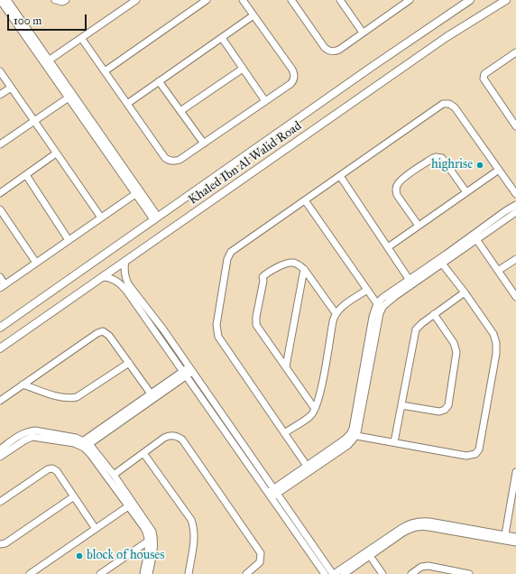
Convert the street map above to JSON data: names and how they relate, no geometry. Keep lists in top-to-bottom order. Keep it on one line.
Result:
{"streets":{"street":["Khaled Ibn Al Walid Road"]},"places":["highrise","block of houses"],"scale_bar":"100 m"}
